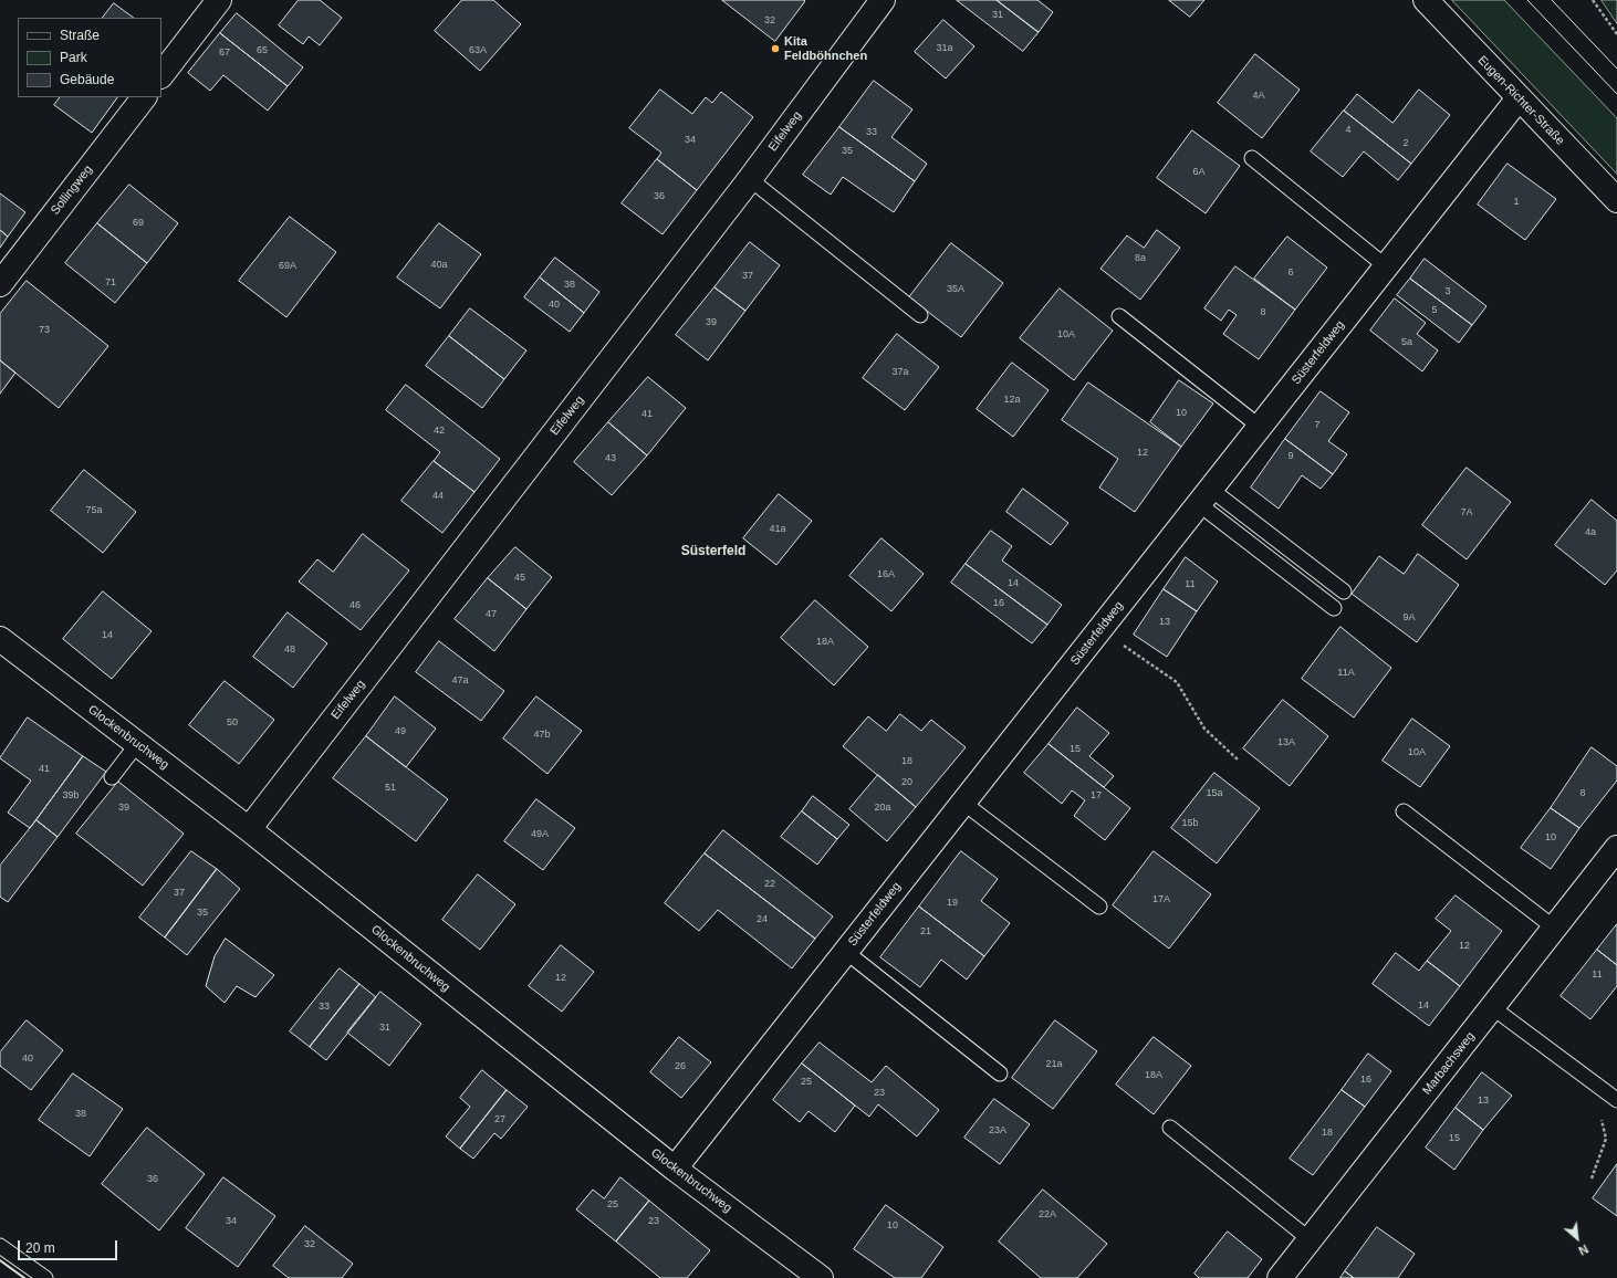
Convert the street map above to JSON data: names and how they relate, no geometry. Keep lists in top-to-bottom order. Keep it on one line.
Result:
{"streets":{"street":["Eugen-Richter-Straße","Eifelweg","Sollingweg","Süsterfeldweg","Glockenbruchweg","Marbachsweg"]},"crossings":[["Eugen-Richter-Straße","Süsterfeldweg"],["Eifelweg","Glockenbruchweg"],["Süsterfeldweg","Glockenbruchweg"]],"districts":["Süsterfeld"],"places":["Kita Feldböhnchen"],"house_numbers":["31","32","31a","65","63A","67","4A","4","33","34","2","35","6A","36","1","69","8a","40a","69A","6","37","71","38","35A","3","40","5","8","39","73","10A","5a","37a","12a","10","41","7","42","12","9","43","44","75a","7A","41a","4a","16A","45","14","11","16","46","47","9A","13","14","18A","48","11A","47a","50","49","47b","13A","15","10A","18","41","20","51","15a","8","39b","17","39","20a","15b","49A","10","22","37","17A","19","35","24","21","12","11","12","14","33","31","40","21a","26","18A","16","25","23","13","38","27","23A","18","15","36","25","22A","34","23","10","32"],"legend":["Straße","Park","Gebäude"],"scale_bar":"20 m","north":"bottom right"}
